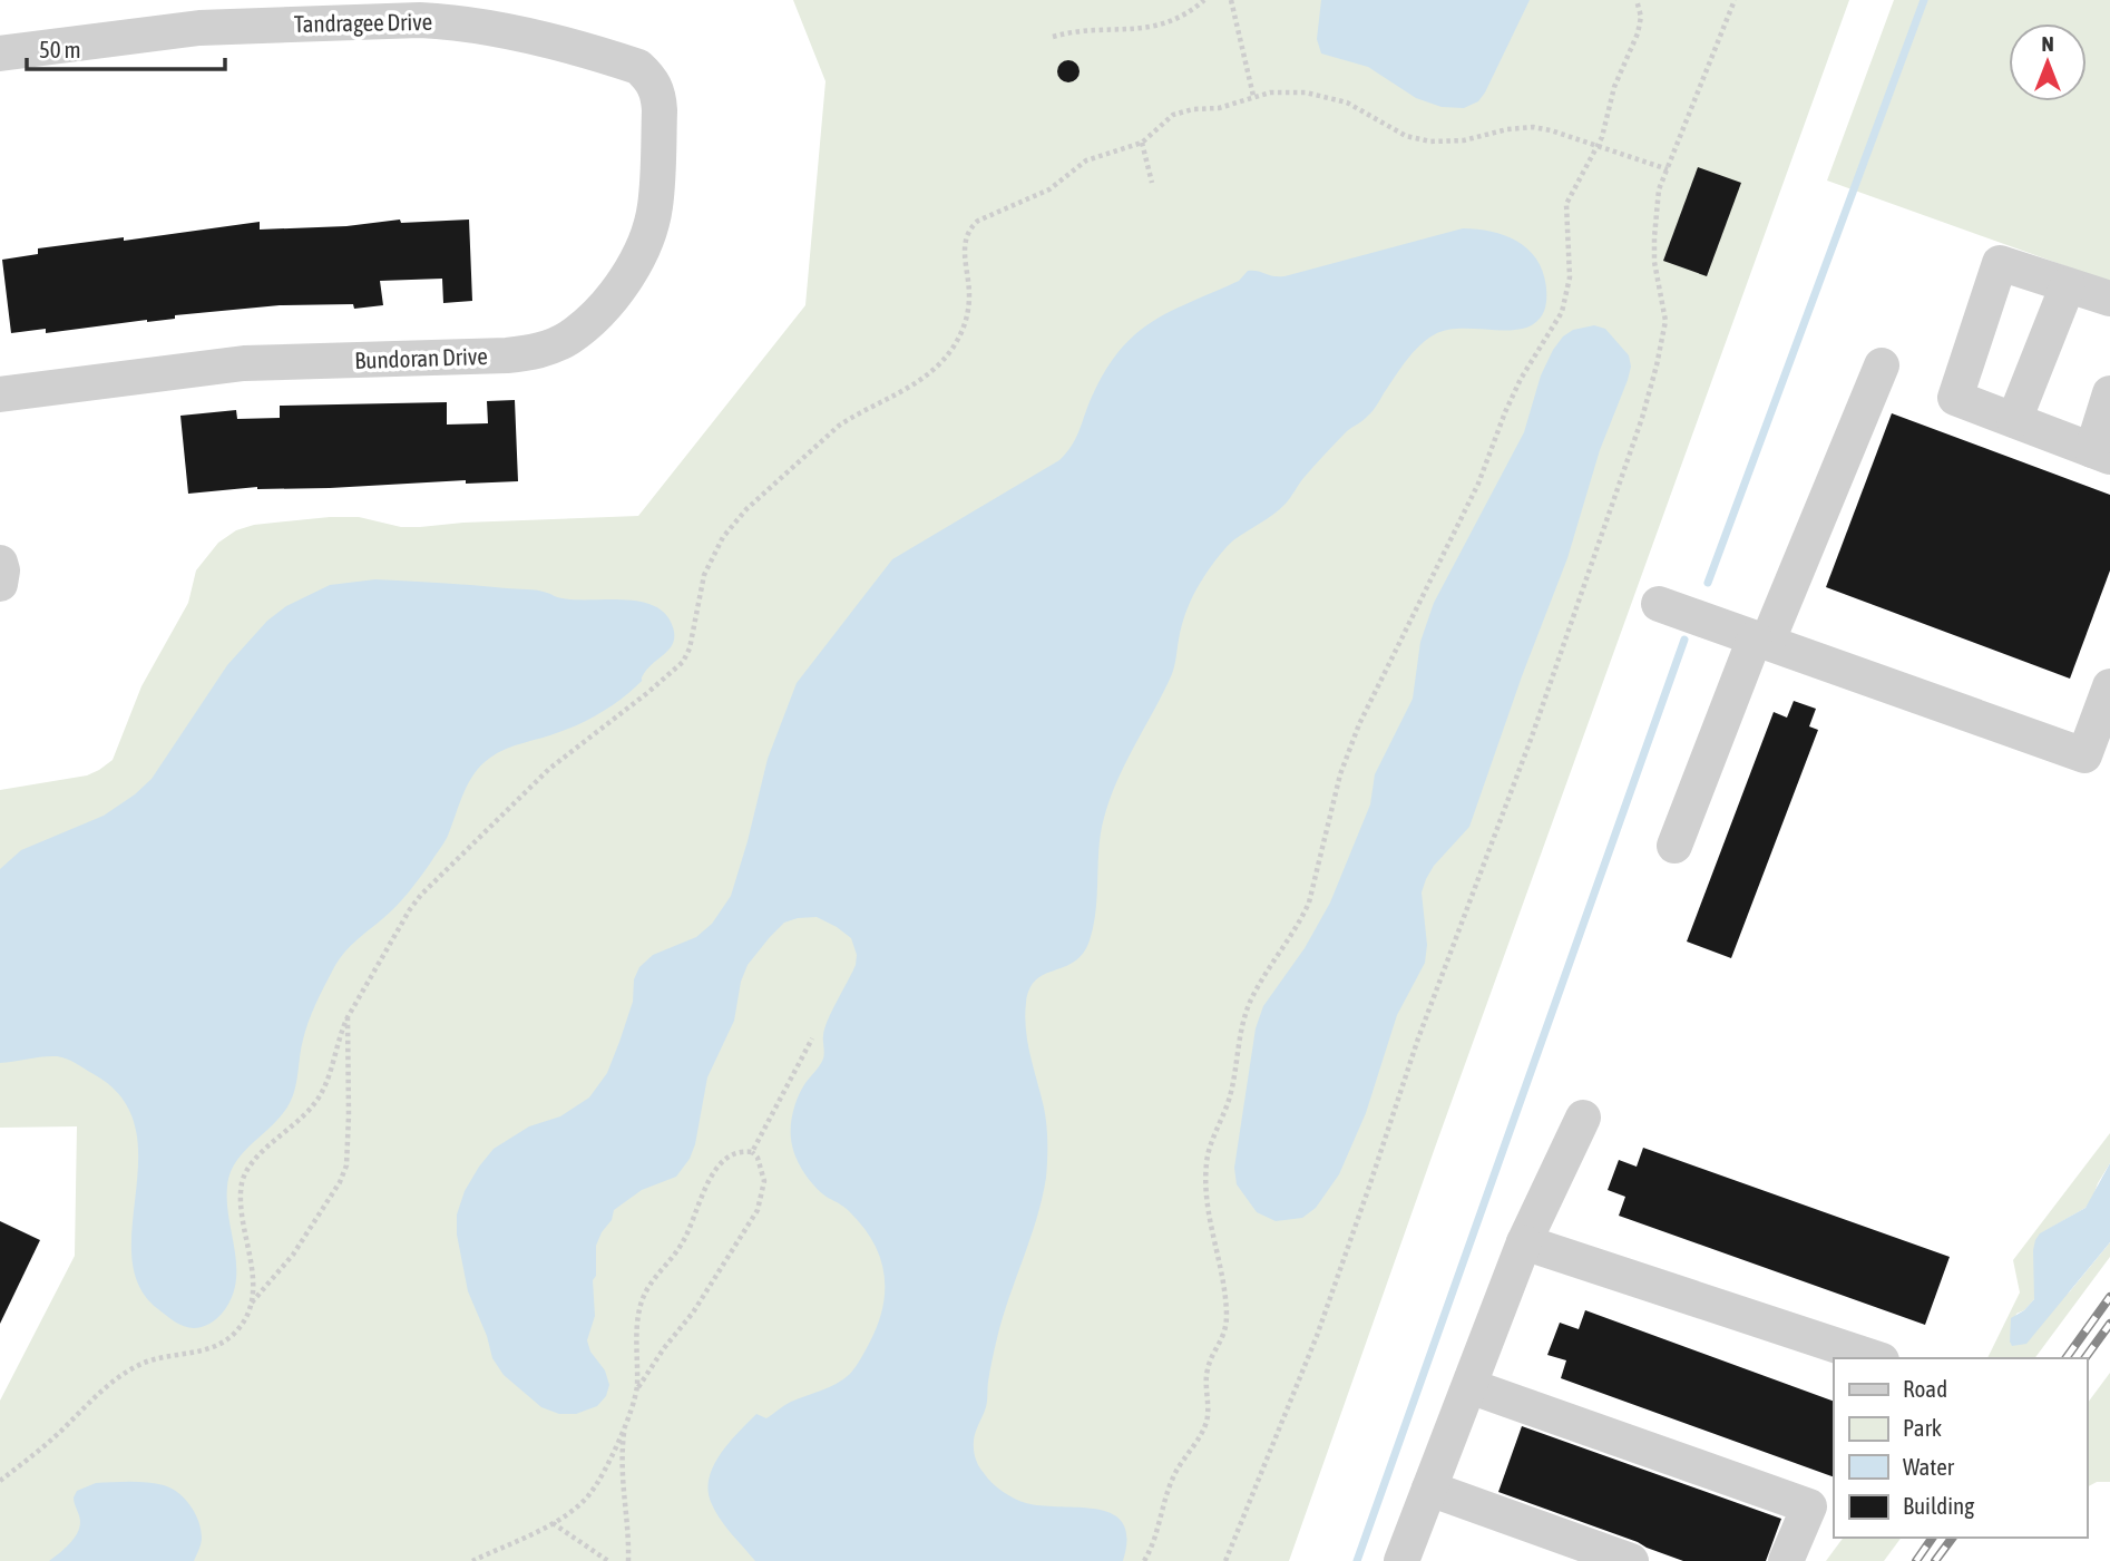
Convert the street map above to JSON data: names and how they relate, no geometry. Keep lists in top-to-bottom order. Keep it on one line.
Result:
{"streets":{"street":["Tandragee Drive","Bundoran Drive"]},"crossings":[["Tandragee Drive","Bundoran Drive"]],"legend":["Road","Park","Water","Building"],"scale_bar":"50 m","north":"top"}
